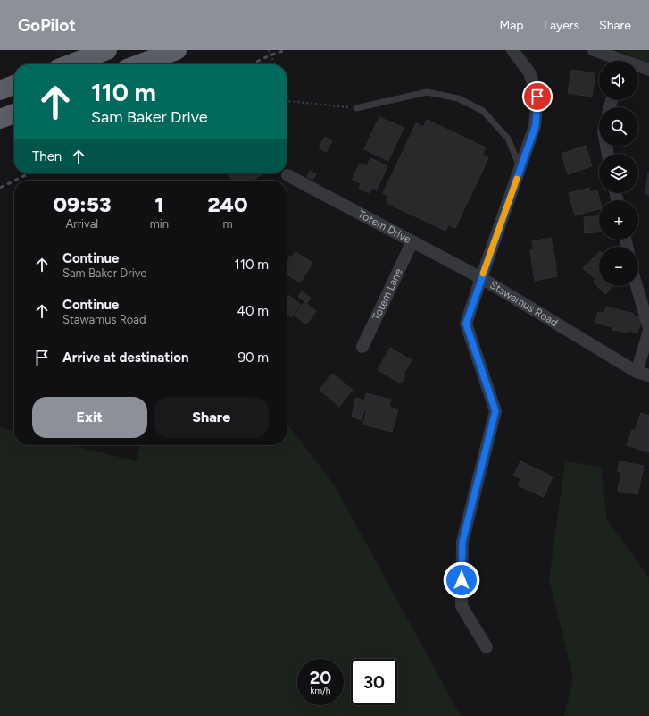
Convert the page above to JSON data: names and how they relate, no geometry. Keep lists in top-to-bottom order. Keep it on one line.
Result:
{"streets":{"street":["Totem Drive","Totem Lane","Stawamus Road"]},"crossings":[["Totem Drive","Totem Lane"],["Totem Drive","Stawamus Road"]],"page":{"header":"GoPilot","nav":["Map","Layers","Share"],"map_buttons":["+","−"],"turn":["110 m","Sam Baker Drive"],"then":"Then","eta":["09:53","Arrival","1","min","240","m"],"list":[{"name":"Continue","note":"Sam Baker Drive","value":"110 m"},{"name":"Continue","note":"Stawamus Road","value":"40 m"},{"name":"Arrive at destination","value":"90 m"}],"buttons":["Exit","Share"],"speed":"20 km/h","limit":"30"}}
